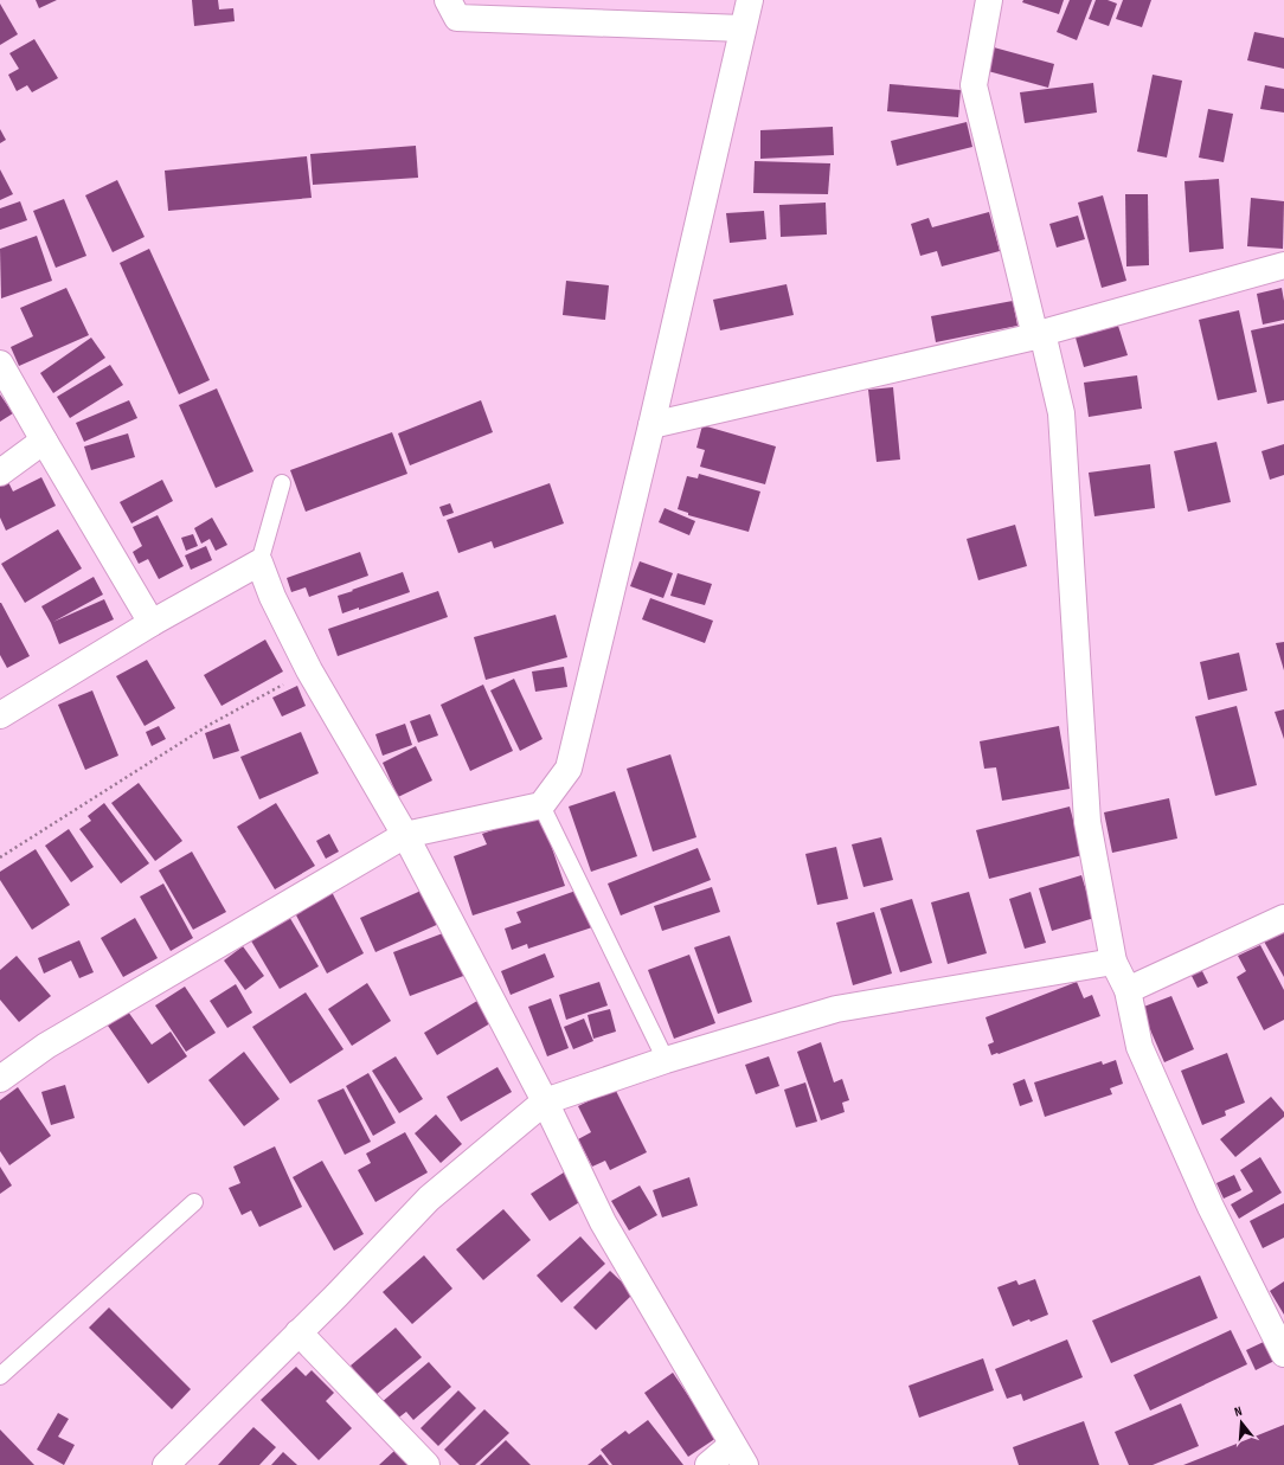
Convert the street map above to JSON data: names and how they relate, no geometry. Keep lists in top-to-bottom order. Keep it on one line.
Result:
{"north":"top"}
